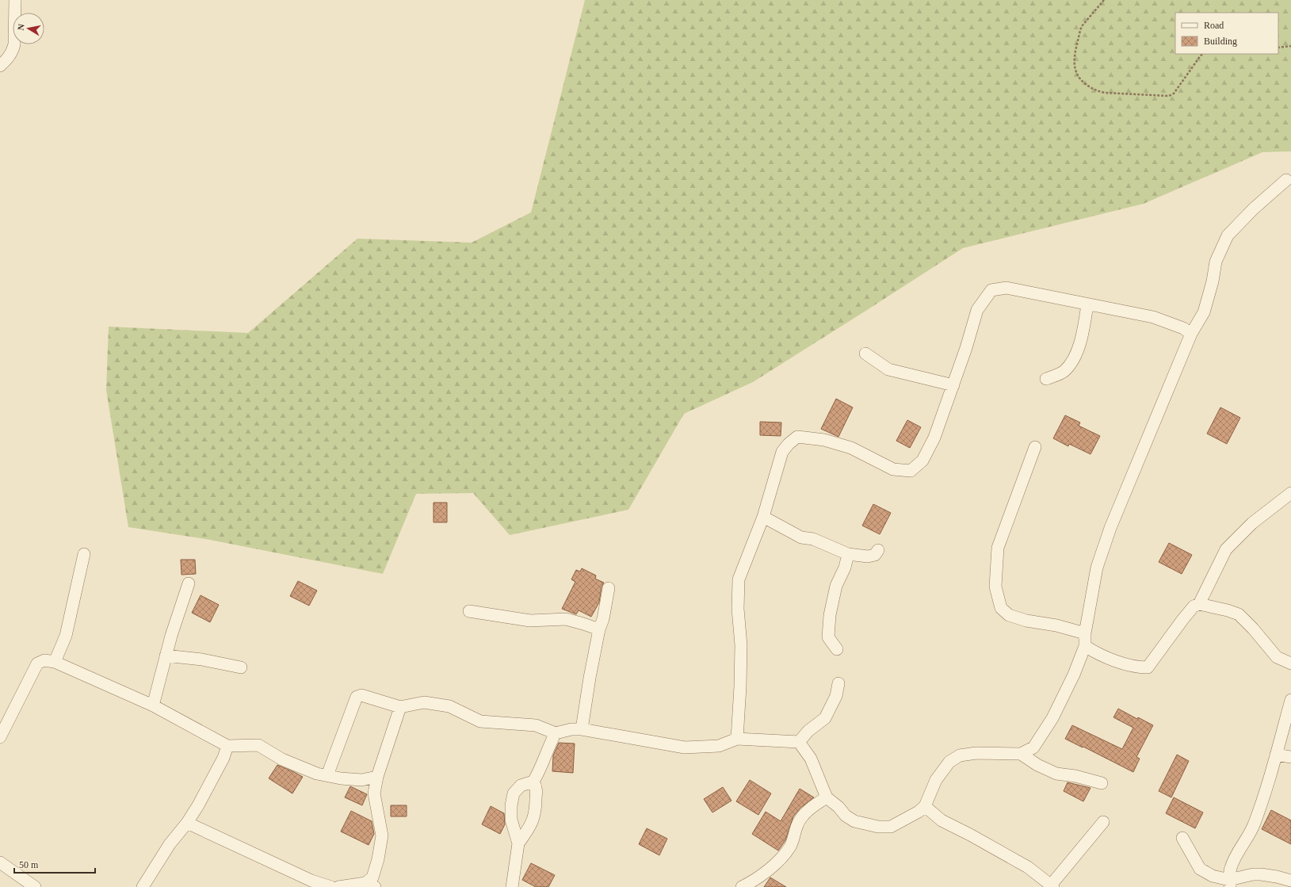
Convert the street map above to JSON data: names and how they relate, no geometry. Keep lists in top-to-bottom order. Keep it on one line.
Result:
{"legend":["Road","Building"],"scale_bar":"50 m","north":"left"}
